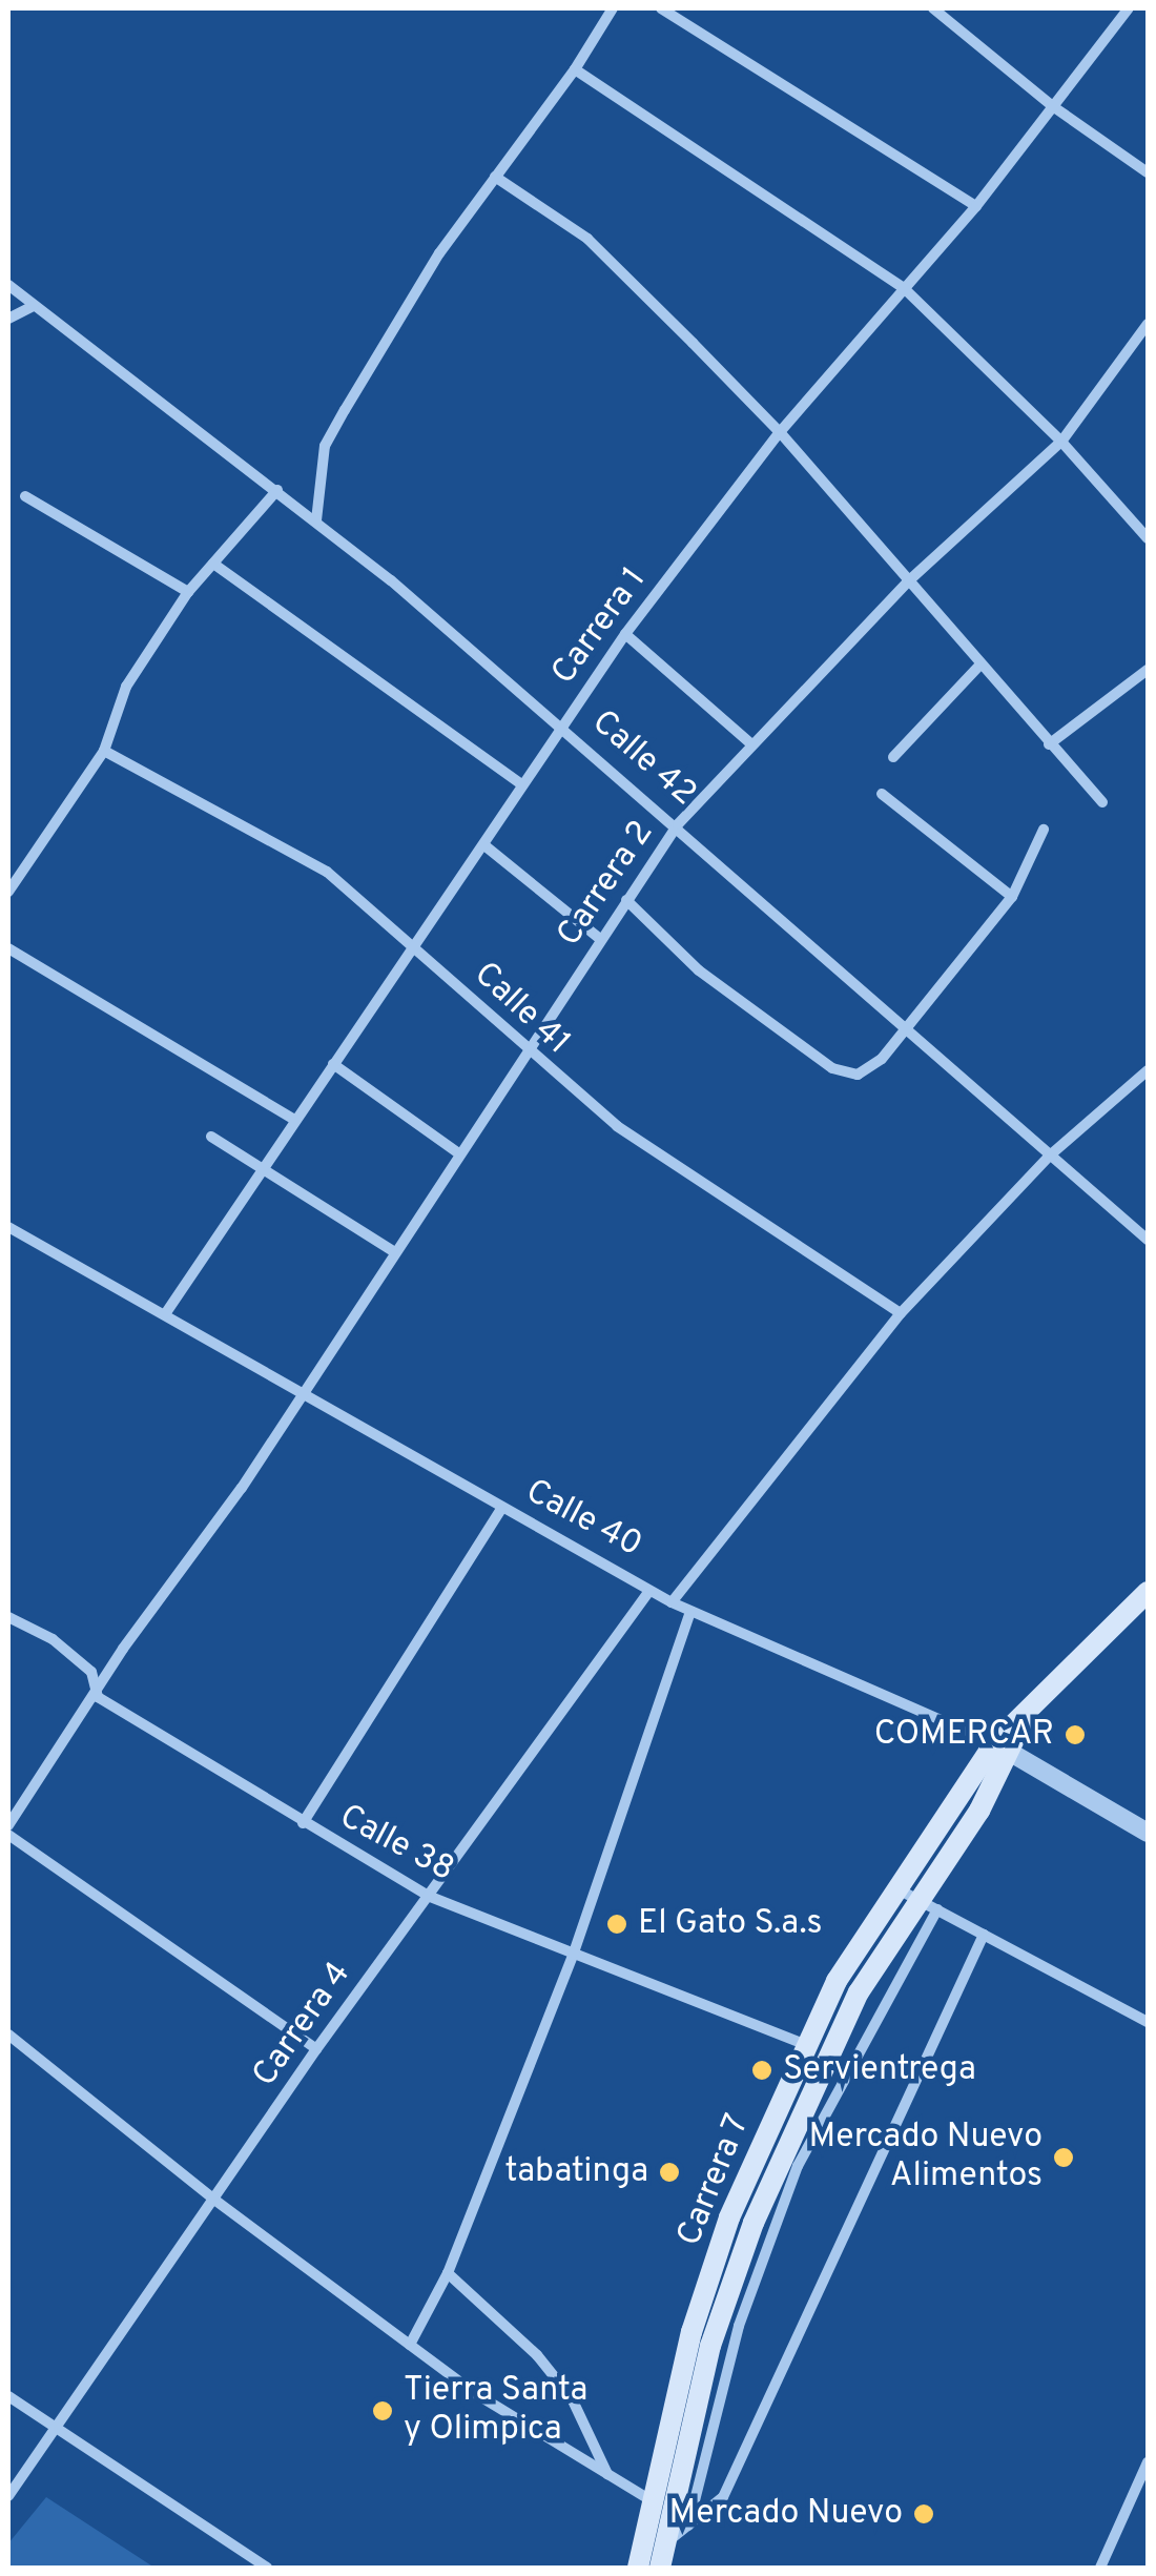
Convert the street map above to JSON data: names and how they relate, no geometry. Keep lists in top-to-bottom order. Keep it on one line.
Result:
{"streets":{"main road":["Carrera 7"],"street":["Carrera 1","Calle 42","Carrera 2","Calle 41","Calle 40","Calle 38","Carrera 4"]},"crossings":[["Carrera 1","Calle 42"],["Carrera 1","Calle 41"],["Carrera 1","Calle 40"],["Calle 42","Carrera 2"],["Carrera 2","Calle 41"],["Carrera 2","Calle 40"],["Carrera 2","Calle 38"],["Calle 40","Carrera 4"],["Calle 40","Carrera 7"],["Calle 38","Carrera 4"],["Calle 38","Carrera 7"]],"places":["COMERCAR","El Gato S.a.s","Servientrega","Mercado Nuevo Alimentos","tabatinga","Tierra Santa y Olimpica","Mercado Nuevo"]}
